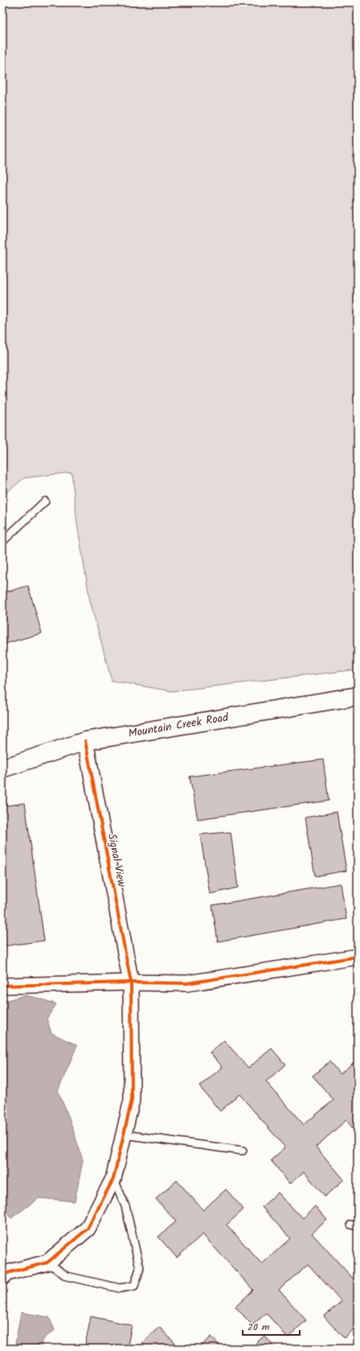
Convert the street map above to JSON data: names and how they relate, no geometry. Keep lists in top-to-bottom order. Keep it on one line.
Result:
{"streets":{"main road":["Mountain Creek Road"],"street":["Signal View"]},"crossings":[["Mountain Creek Road","Signal View"]],"scale_bar":"20 m"}
